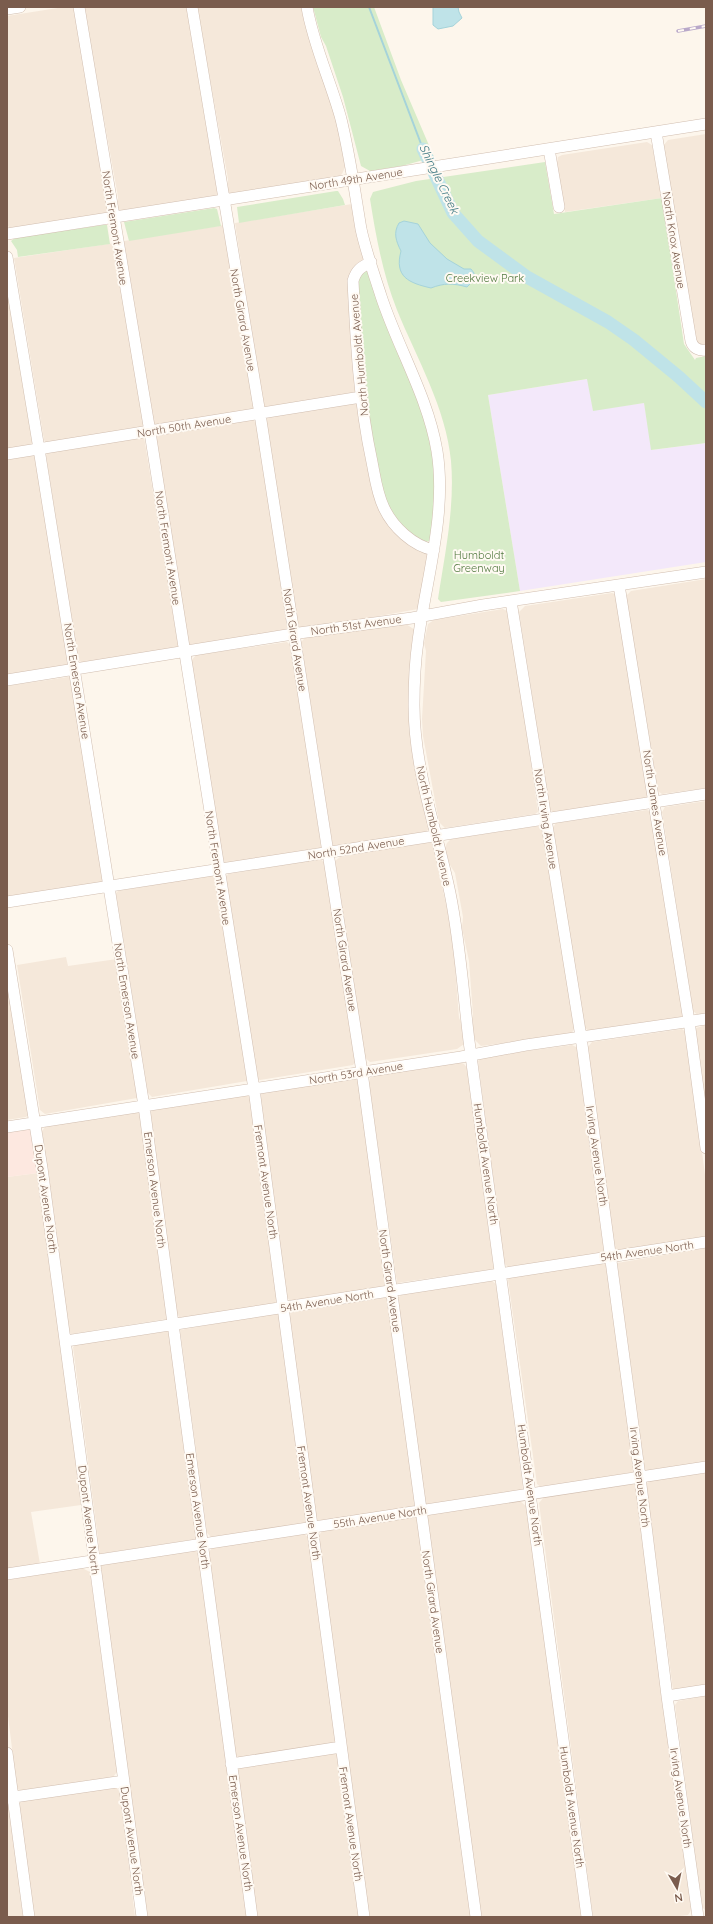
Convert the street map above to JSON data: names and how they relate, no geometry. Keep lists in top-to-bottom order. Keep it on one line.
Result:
{"streets":{"street":["North 49th Avenue","North Fremont Avenue","North Knox Avenue","North Girard Avenue","North Humboldt Avenue","North 50th Avenue","North 51st Avenue","North Emerson Avenue","North James Avenue","North Irving Avenue","North 52nd Avenue","North 53rd Avenue","Irving Avenue North","Humboldt Avenue North","Fremont Avenue North","Emerson Avenue North","Dupont Avenue North","54th Avenue North","55th Avenue North"]},"crossings":[["North 49th Avenue","North Fremont Avenue"],["North 49th Avenue","North Knox Avenue"],["North 49th Avenue","North Girard Avenue"],["North 49th Avenue","North Humboldt Avenue"],["North Fremont Avenue","North 50th Avenue"],["North Fremont Avenue","North 51st Avenue"],["North Fremont Avenue","North 52nd Avenue"],["North Fremont Avenue","North 53rd Avenue"],["North Fremont Avenue","Fremont Avenue North"],["North Girard Avenue","North 50th Avenue"],["North Girard Avenue","North 51st Avenue"],["North Girard Avenue","North 52nd Avenue"],["North Girard Avenue","North 53rd Avenue"],["North Girard Avenue","54th Avenue North"],["North Girard Avenue","55th Avenue North"],["North Humboldt Avenue","North 50th Avenue"],["North Humboldt Avenue","North 51st Avenue"],["North Humboldt Avenue","North 52nd Avenue"],["North Humboldt Avenue","North 53rd Avenue"],["North Humboldt Avenue","Humboldt Avenue North"],["North 50th Avenue","North Emerson Avenue"],["North 51st Avenue","North Emerson Avenue"],["North 51st Avenue","North James Avenue"],["North 51st Avenue","North Irving Avenue"],["North Emerson Avenue","North 52nd Avenue"],["North Emerson Avenue","North 53rd Avenue"],["North Emerson Avenue","Emerson Avenue North"],["North James Avenue","North 52nd Avenue"],["North James Avenue","North 53rd Avenue"],["North Irving Avenue","North 52nd Avenue"],["North Irving Avenue","North 53rd Avenue"],["North Irving Avenue","Irving Avenue North"],["North 53rd Avenue","Irving Avenue North"],["North 53rd Avenue","Humboldt Avenue North"],["North 53rd Avenue","Fremont Avenue North"],["North 53rd Avenue","Emerson Avenue North"],["North 53rd Avenue","Dupont Avenue North"],["Irving Avenue North","54th Avenue North"],["Irving Avenue North","55th Avenue North"],["Humboldt Avenue North","54th Avenue North"],["Humboldt Avenue North","55th Avenue North"],["Fremont Avenue North","54th Avenue North"],["Fremont Avenue North","55th Avenue North"],["Emerson Avenue North","54th Avenue North"],["Emerson Avenue North","55th Avenue North"],["Dupont Avenue North","54th Avenue North"],["Dupont Avenue North","55th Avenue North"]],"water":["Shingle Creek"],"parks":["Creekview Park","Humboldt Greenway"],"north":"bottom"}
